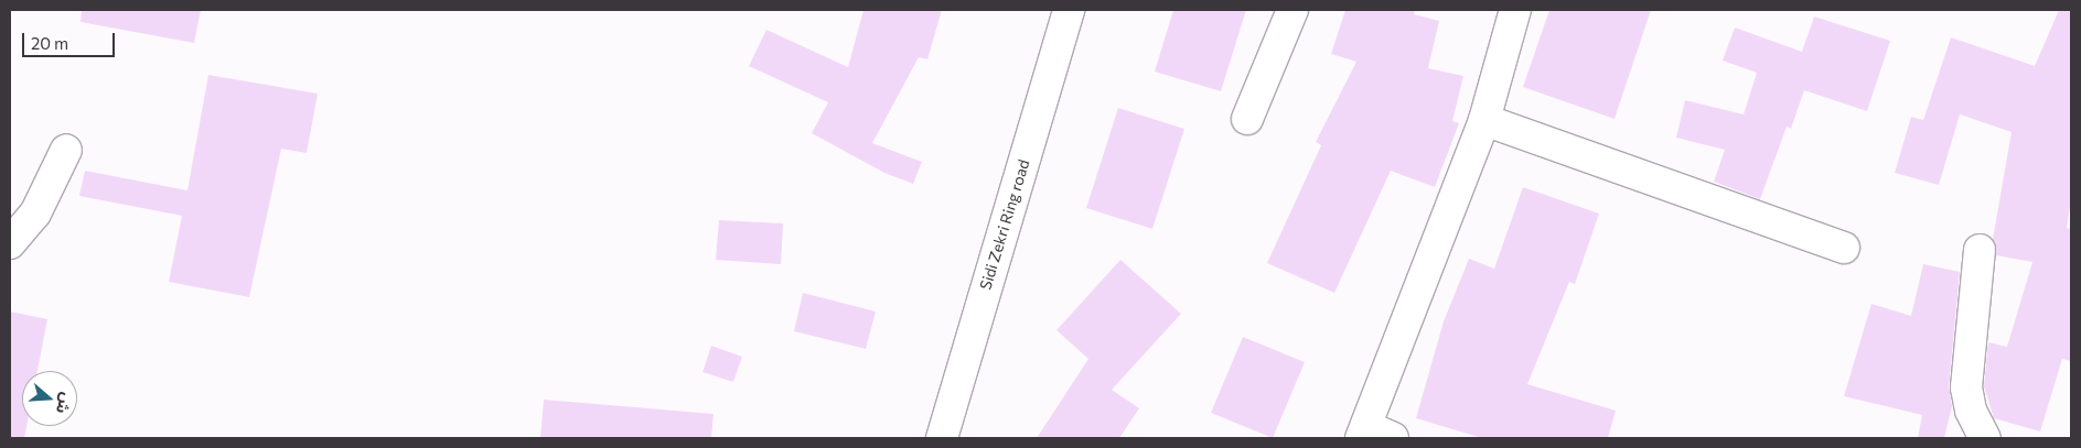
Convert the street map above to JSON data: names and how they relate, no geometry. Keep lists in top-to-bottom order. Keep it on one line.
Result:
{"streets":{"street":["Sidi Zekri Ring road"]},"scale_bar":"20 m","north":"right"}
